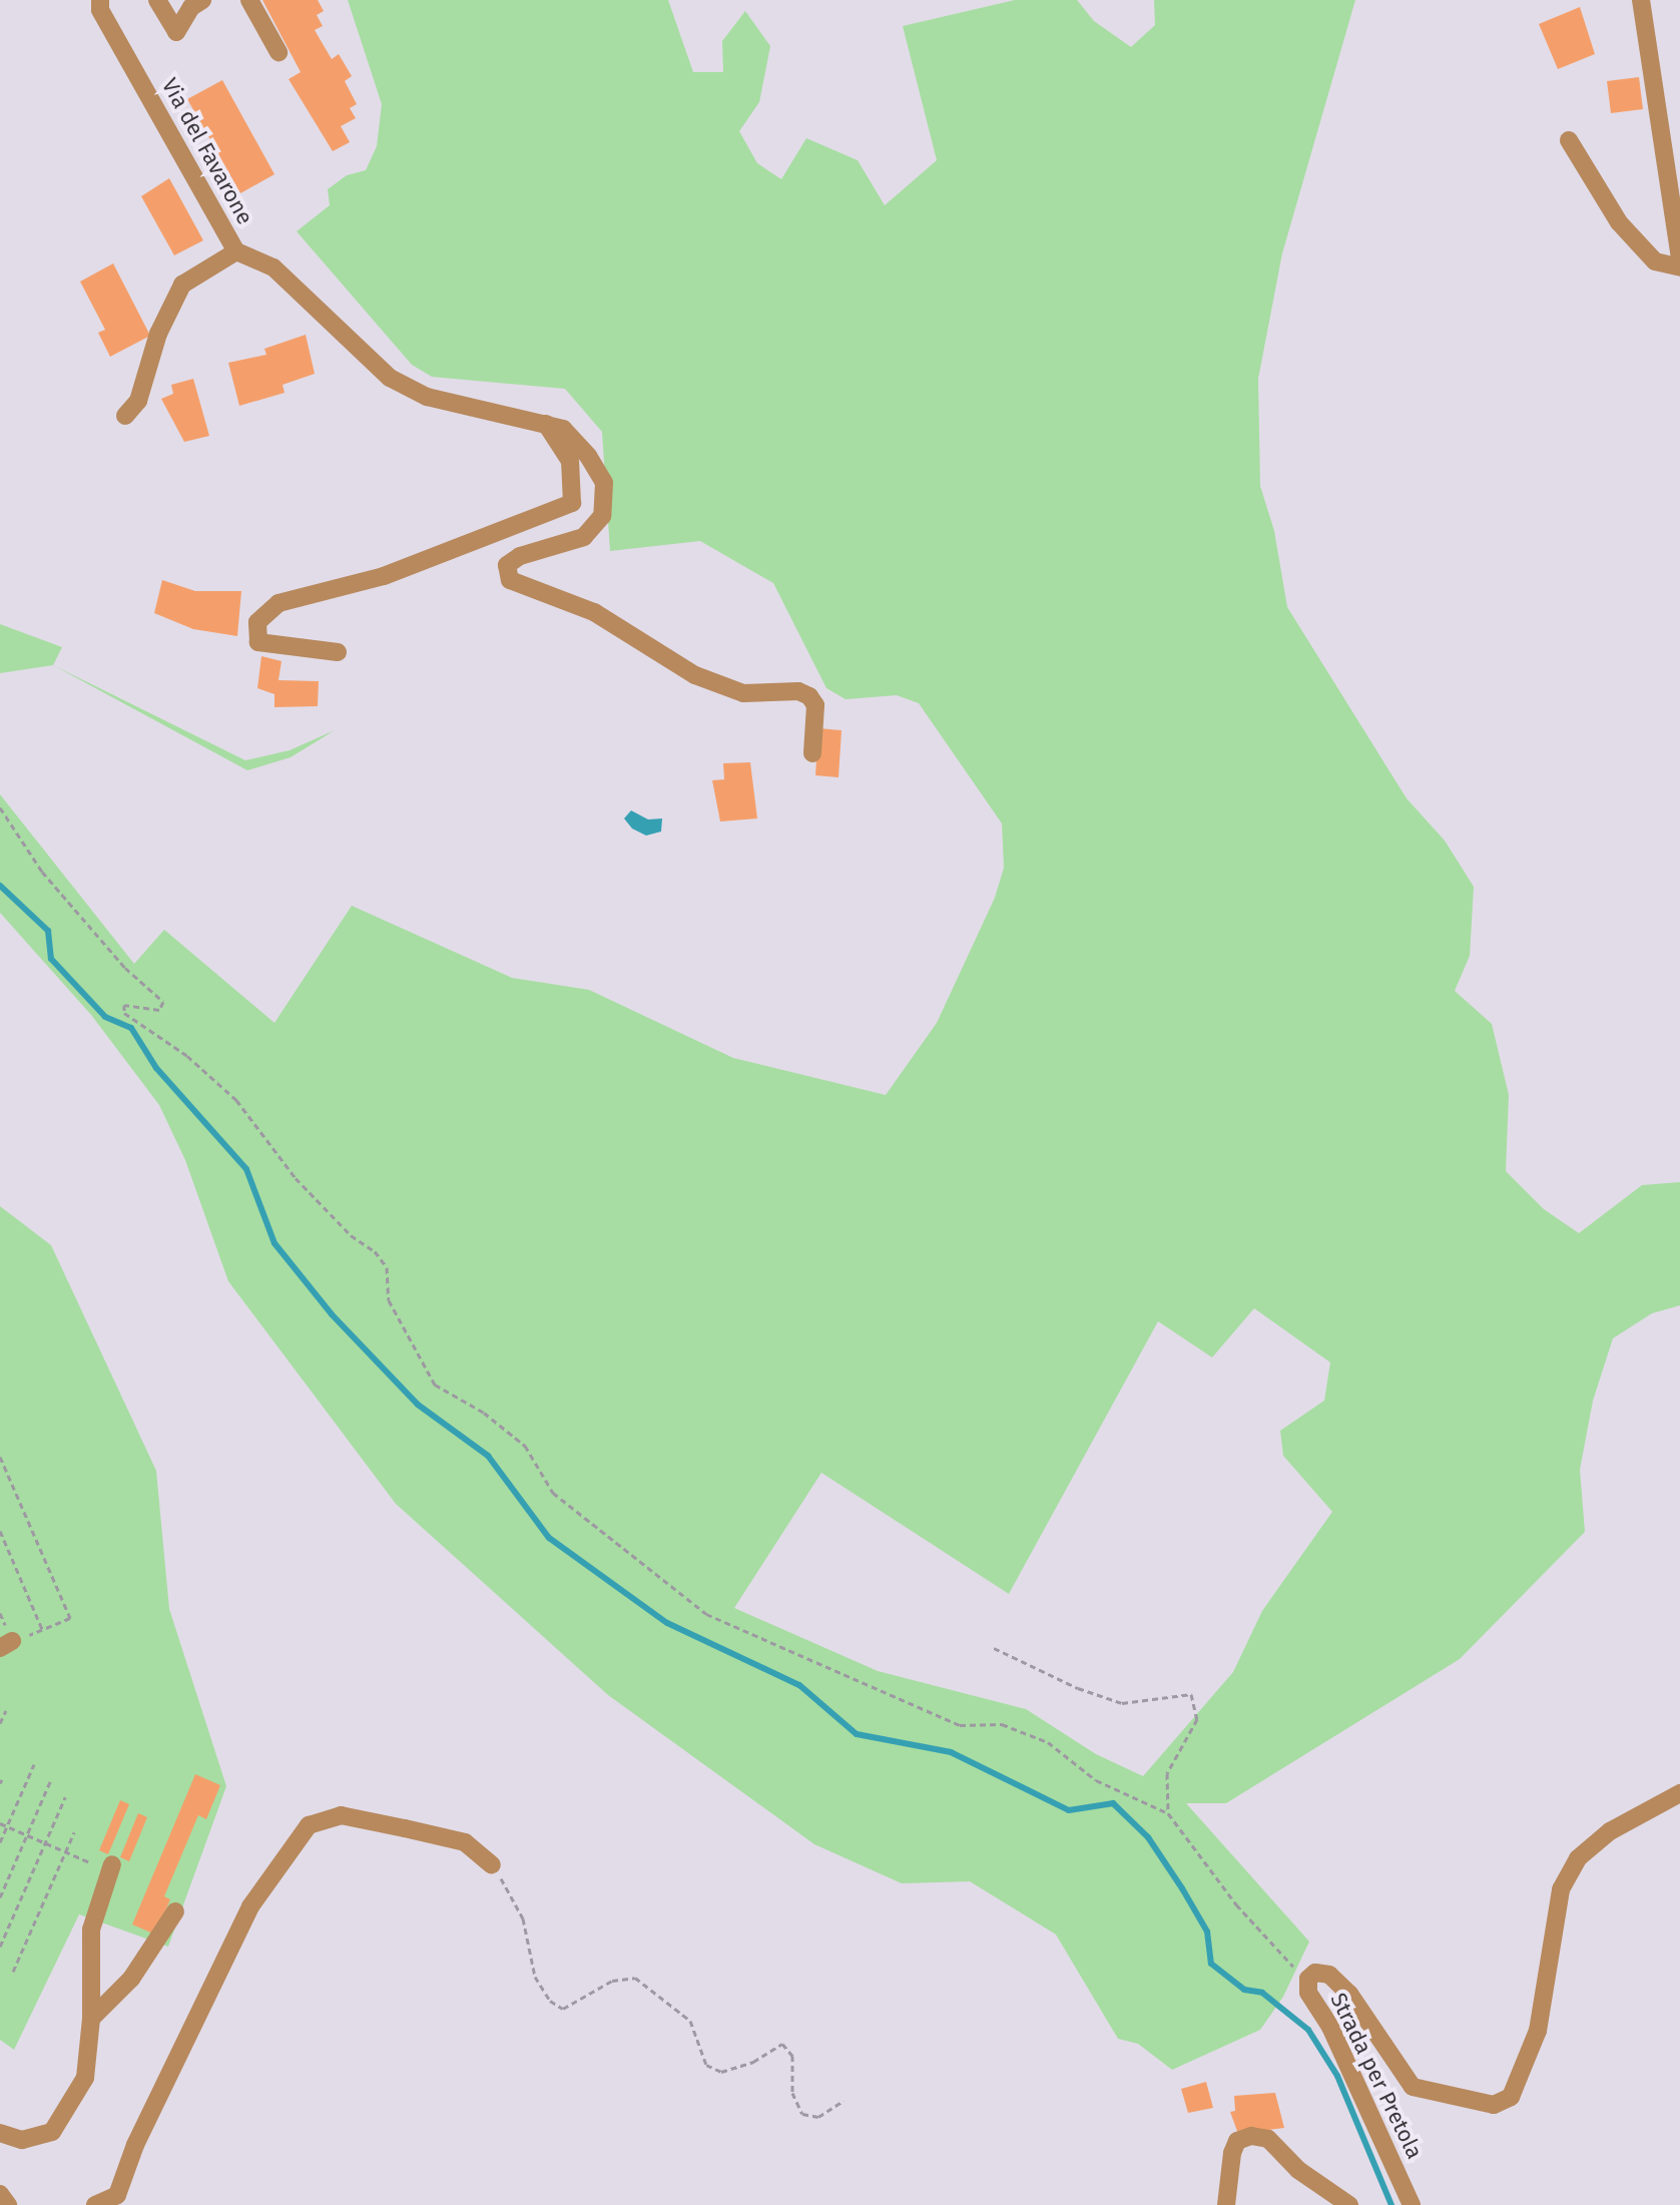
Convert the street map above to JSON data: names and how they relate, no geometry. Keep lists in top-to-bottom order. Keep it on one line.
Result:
{"streets":{"street":["Via del Favarone","Strada per Pretola"]}}
